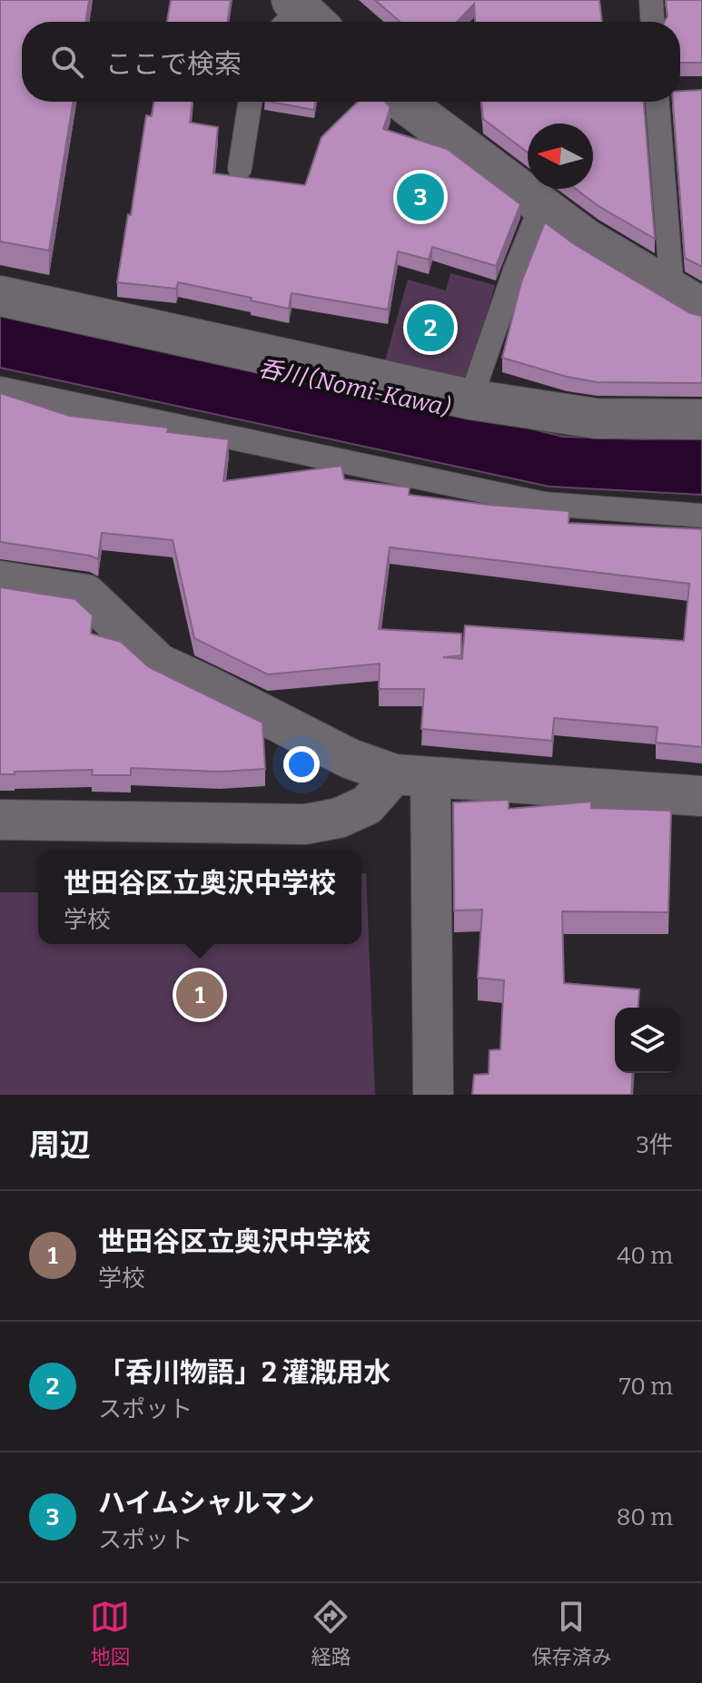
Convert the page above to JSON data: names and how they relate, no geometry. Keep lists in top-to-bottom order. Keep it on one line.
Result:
{"water":["呑川 (Nomi-Kawa)"],"north":"left","page":{"search":"ここで検索","pins":["3","2","1"],"popup":["世田谷区立奥沢中学校","学校"],"heading":["周辺","3件"],"list":[{"mark":"1","name":"世田谷区立奥沢中学校","note":"学校","value":"40 m"},{"mark":"2","name":"「呑川物語」2 灌漑用水","note":"スポット","value":"70 m"},{"mark":"3","name":"ハイムシャルマン","note":"スポット","value":"80 m"}],"nav":["地図","経路","保存済み"]}}
